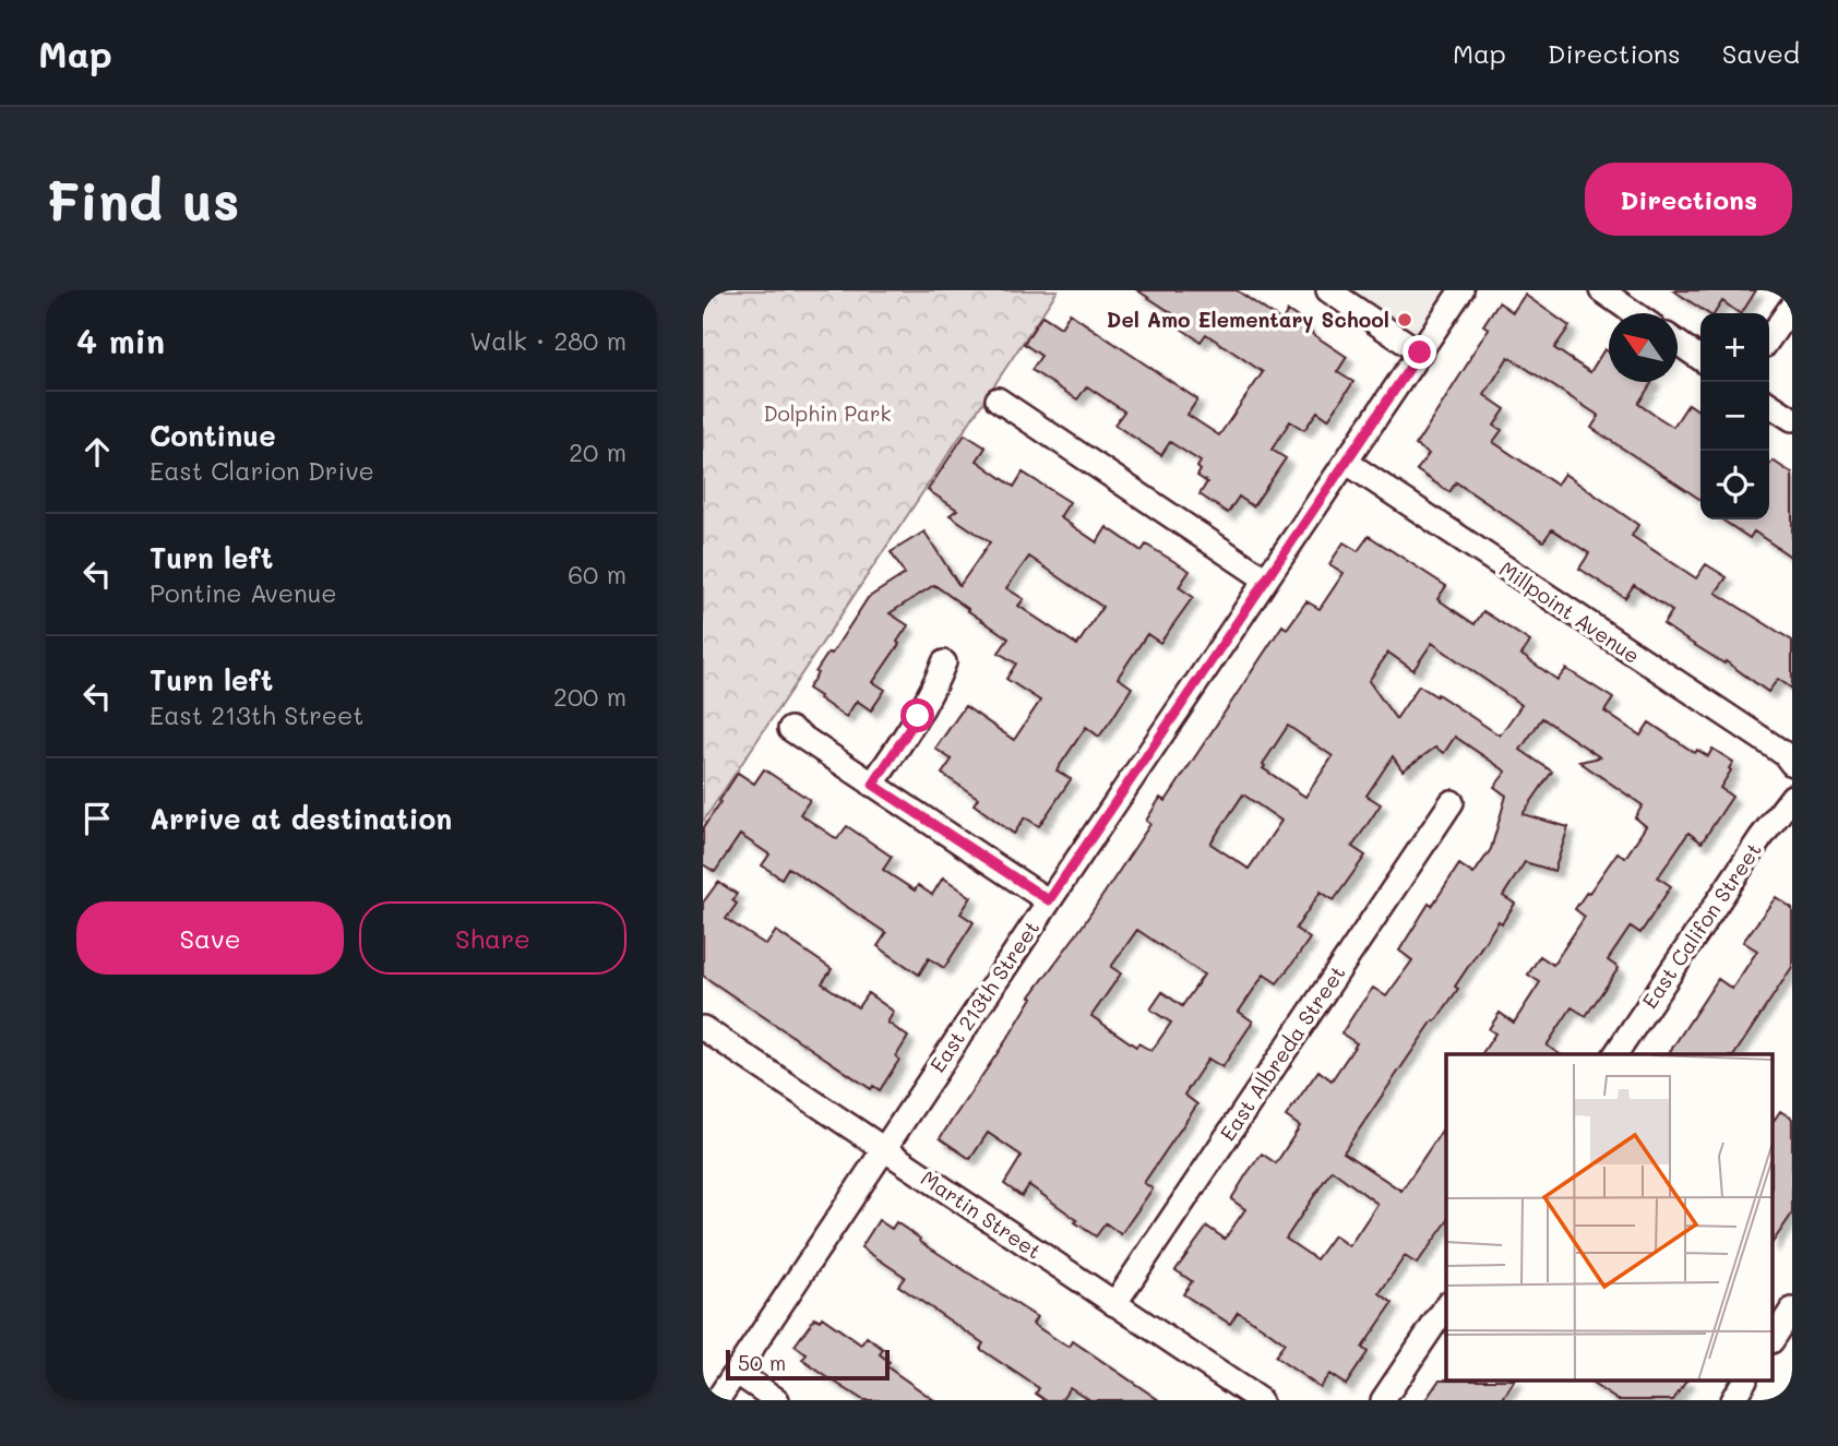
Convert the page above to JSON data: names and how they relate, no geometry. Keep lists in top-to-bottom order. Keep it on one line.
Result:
{"streets":{"street":["Millpoint Avenue","East Califon Street","East 213th Street","East Albreda Street","Martin Street"]},"crossings":[["Millpoint Avenue","East 213th Street"],["East 213th Street","Martin Street"],["East Albreda Street","Martin Street"]],"parks":["Dolphin Park"],"places":["Del Amo Elementary School"],"scale_bar":"50 m","north":"top left","page":{"header":"Map","nav":["Map","Directions","Saved"],"buttons":["Directions",["Save","Share"]],"title":"Find us","heading":["4 min","Walk · 280 m"],"map_buttons":["+","−"],"list":[["Continue","East Clarion Drive","20 m"],["Turn left","Pontine Avenue","60 m"],["Turn left","East 213th Street","200 m"],"Arrive at destination"],"scale":"50 m"}}
